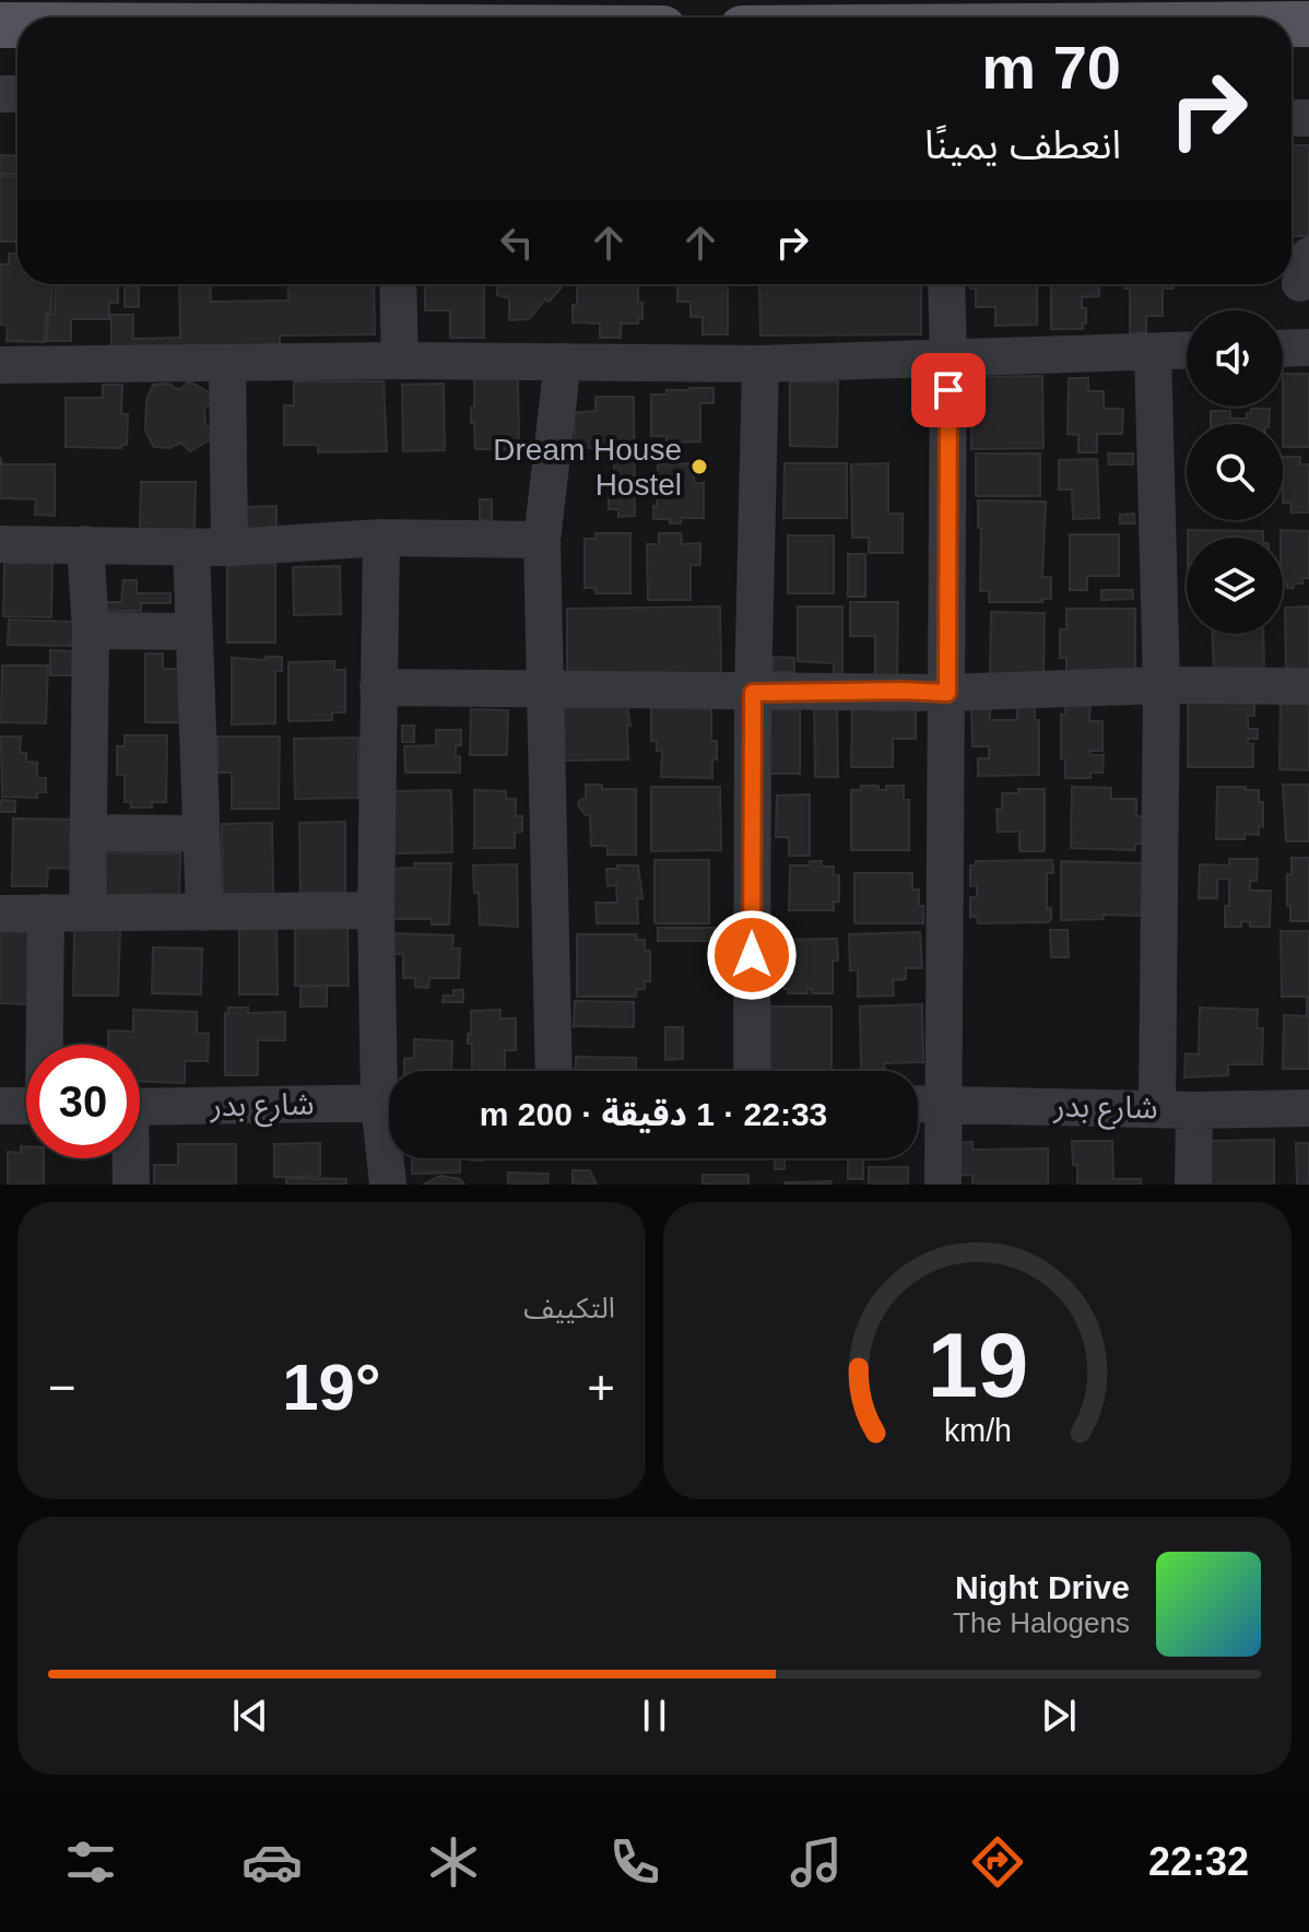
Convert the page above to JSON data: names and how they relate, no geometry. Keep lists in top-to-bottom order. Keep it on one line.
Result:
{"streets":{"street":["شارع بدر"]},"places":["Dream House Hostel"],"page":{"turn":["70 m","انعطف يمينًا"],"limit":"30","trip":"22:33 · 1 دقيقة · 200 m","tile":"التكييف","heat":["−","19°","+"],"song":["Night Drive","The Halogens"],"tabs":"22:32","gauge":["19","km/h"]}}
